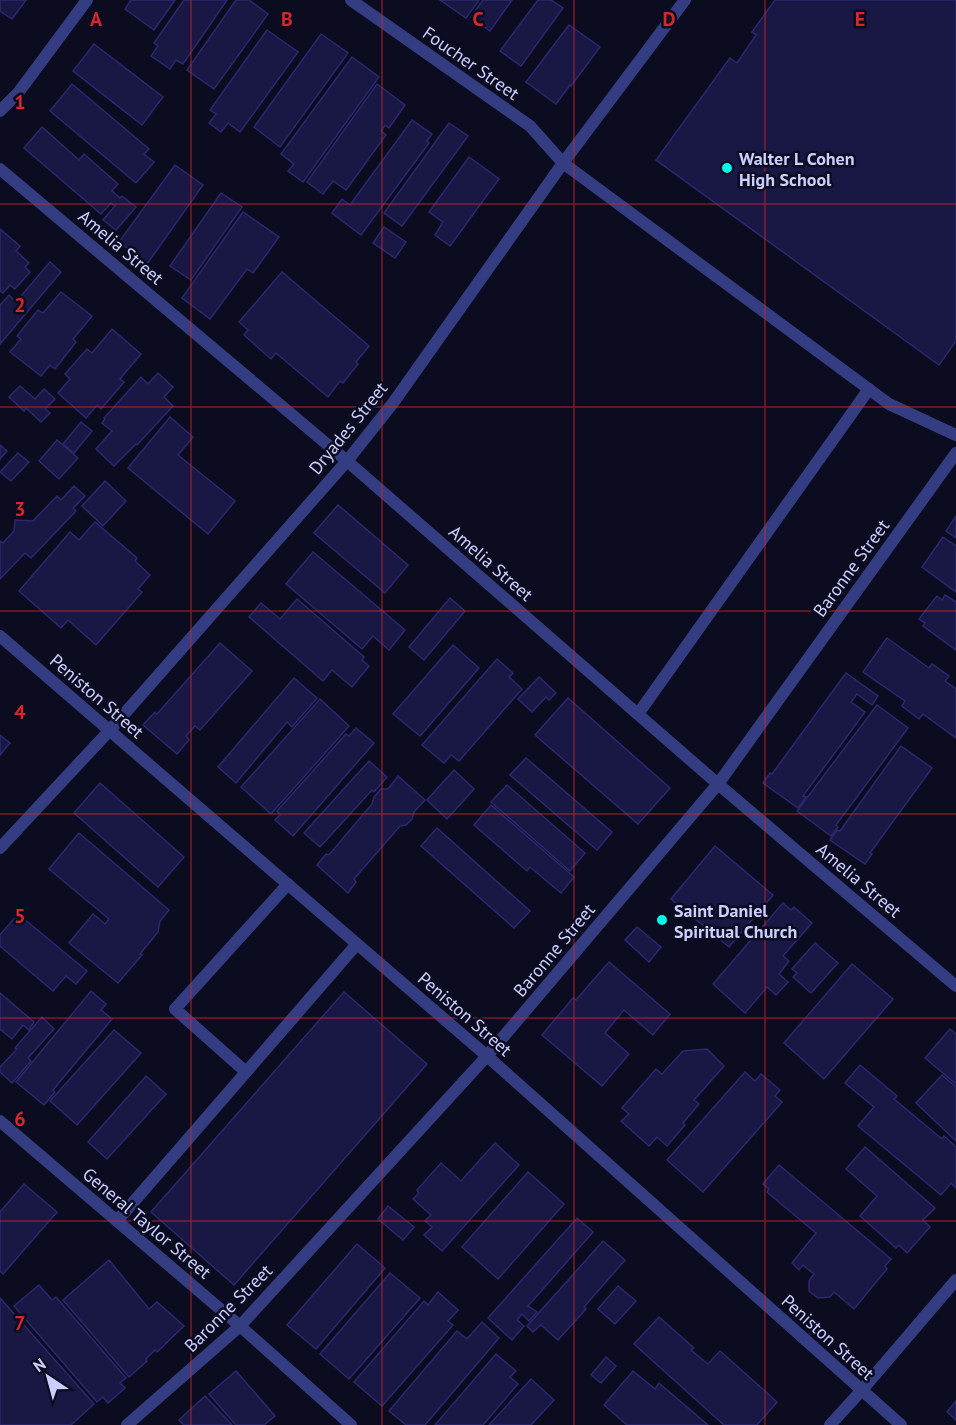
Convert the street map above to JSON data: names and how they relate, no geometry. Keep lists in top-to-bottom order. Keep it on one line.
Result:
{"streets":{"street":["Foucher Street","Amelia Street","Dryades Street","Baronne Street","Peniston Street","General Taylor Street"]},"crossings":[["Foucher Street","Dryades Street"],["Amelia Street","Dryades Street"],["Amelia Street","Baronne Street"],["Dryades Street","Peniston Street"],["Baronne Street","Peniston Street"],["Baronne Street","General Taylor Street"]],"places":["Walter L Cohen High School","Saint Daniel Spiritual Church"],"north":"top left","grid":{"columns":["A","B","C","D","E"],"rows":["1","2","3","4","5","6","7"]}}
